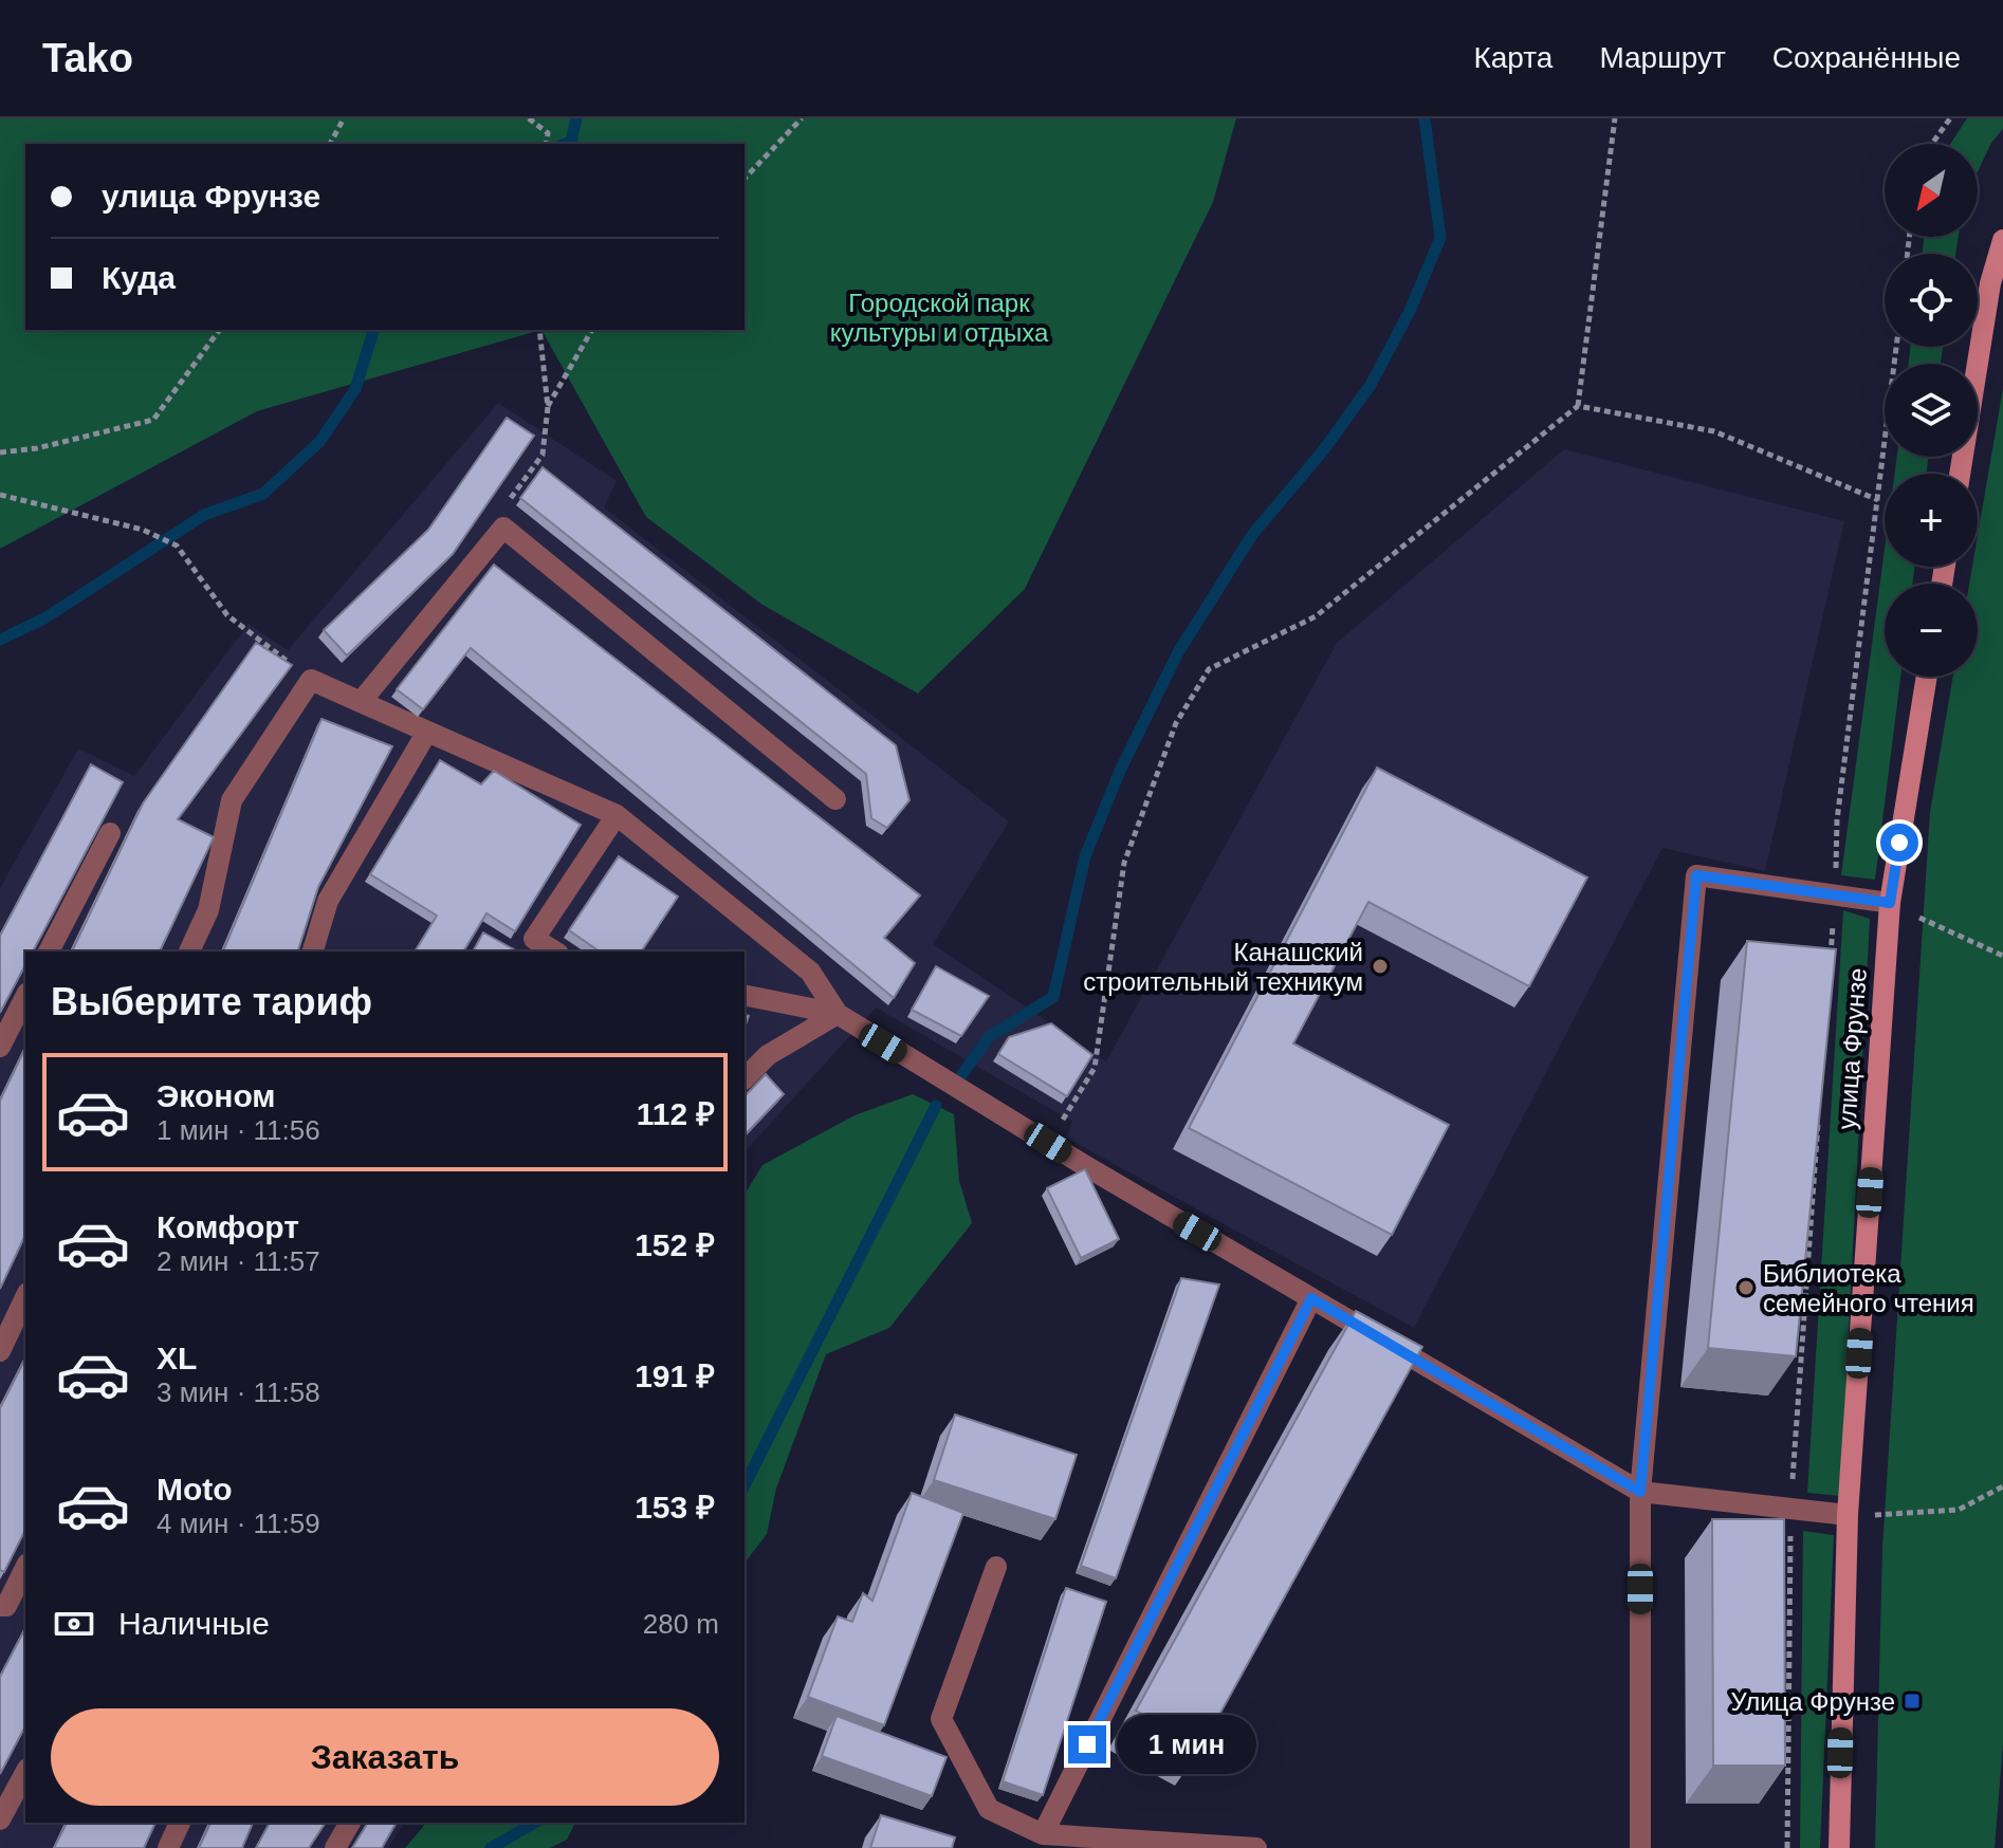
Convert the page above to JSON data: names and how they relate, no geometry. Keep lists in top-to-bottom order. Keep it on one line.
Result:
{"streets":{"main road":["улица Фрунзе"]},"parks":["Городской парк культуры и отдыха"],"places":{"other":["Канашский строительный техникум","Библиотека семейного чтения"],"transit":["Улица Фрунзе"]},"north":"bottom left","page":{"header":"Tako","nav":["Карта","Маршрут","Сохранённые"],"map_buttons":["+","−"],"banner":["улица Фрунзе","Куда"],"heading":"Выберите тариф","list":[{"name":"Эконом","note":"1 мин · 11:56","value":"112 ₽"},{"name":"Комфорт","note":"2 мин · 11:57","value":"152 ₽"},{"name":"XL","note":"3 мин · 11:58","value":"191 ₽"},{"name":"Moto","note":"4 мин · 11:59","value":"153 ₽"}],"pay":["Наличные","280 m"],"buttons":"Заказать","bubble":"1 мин"}}
